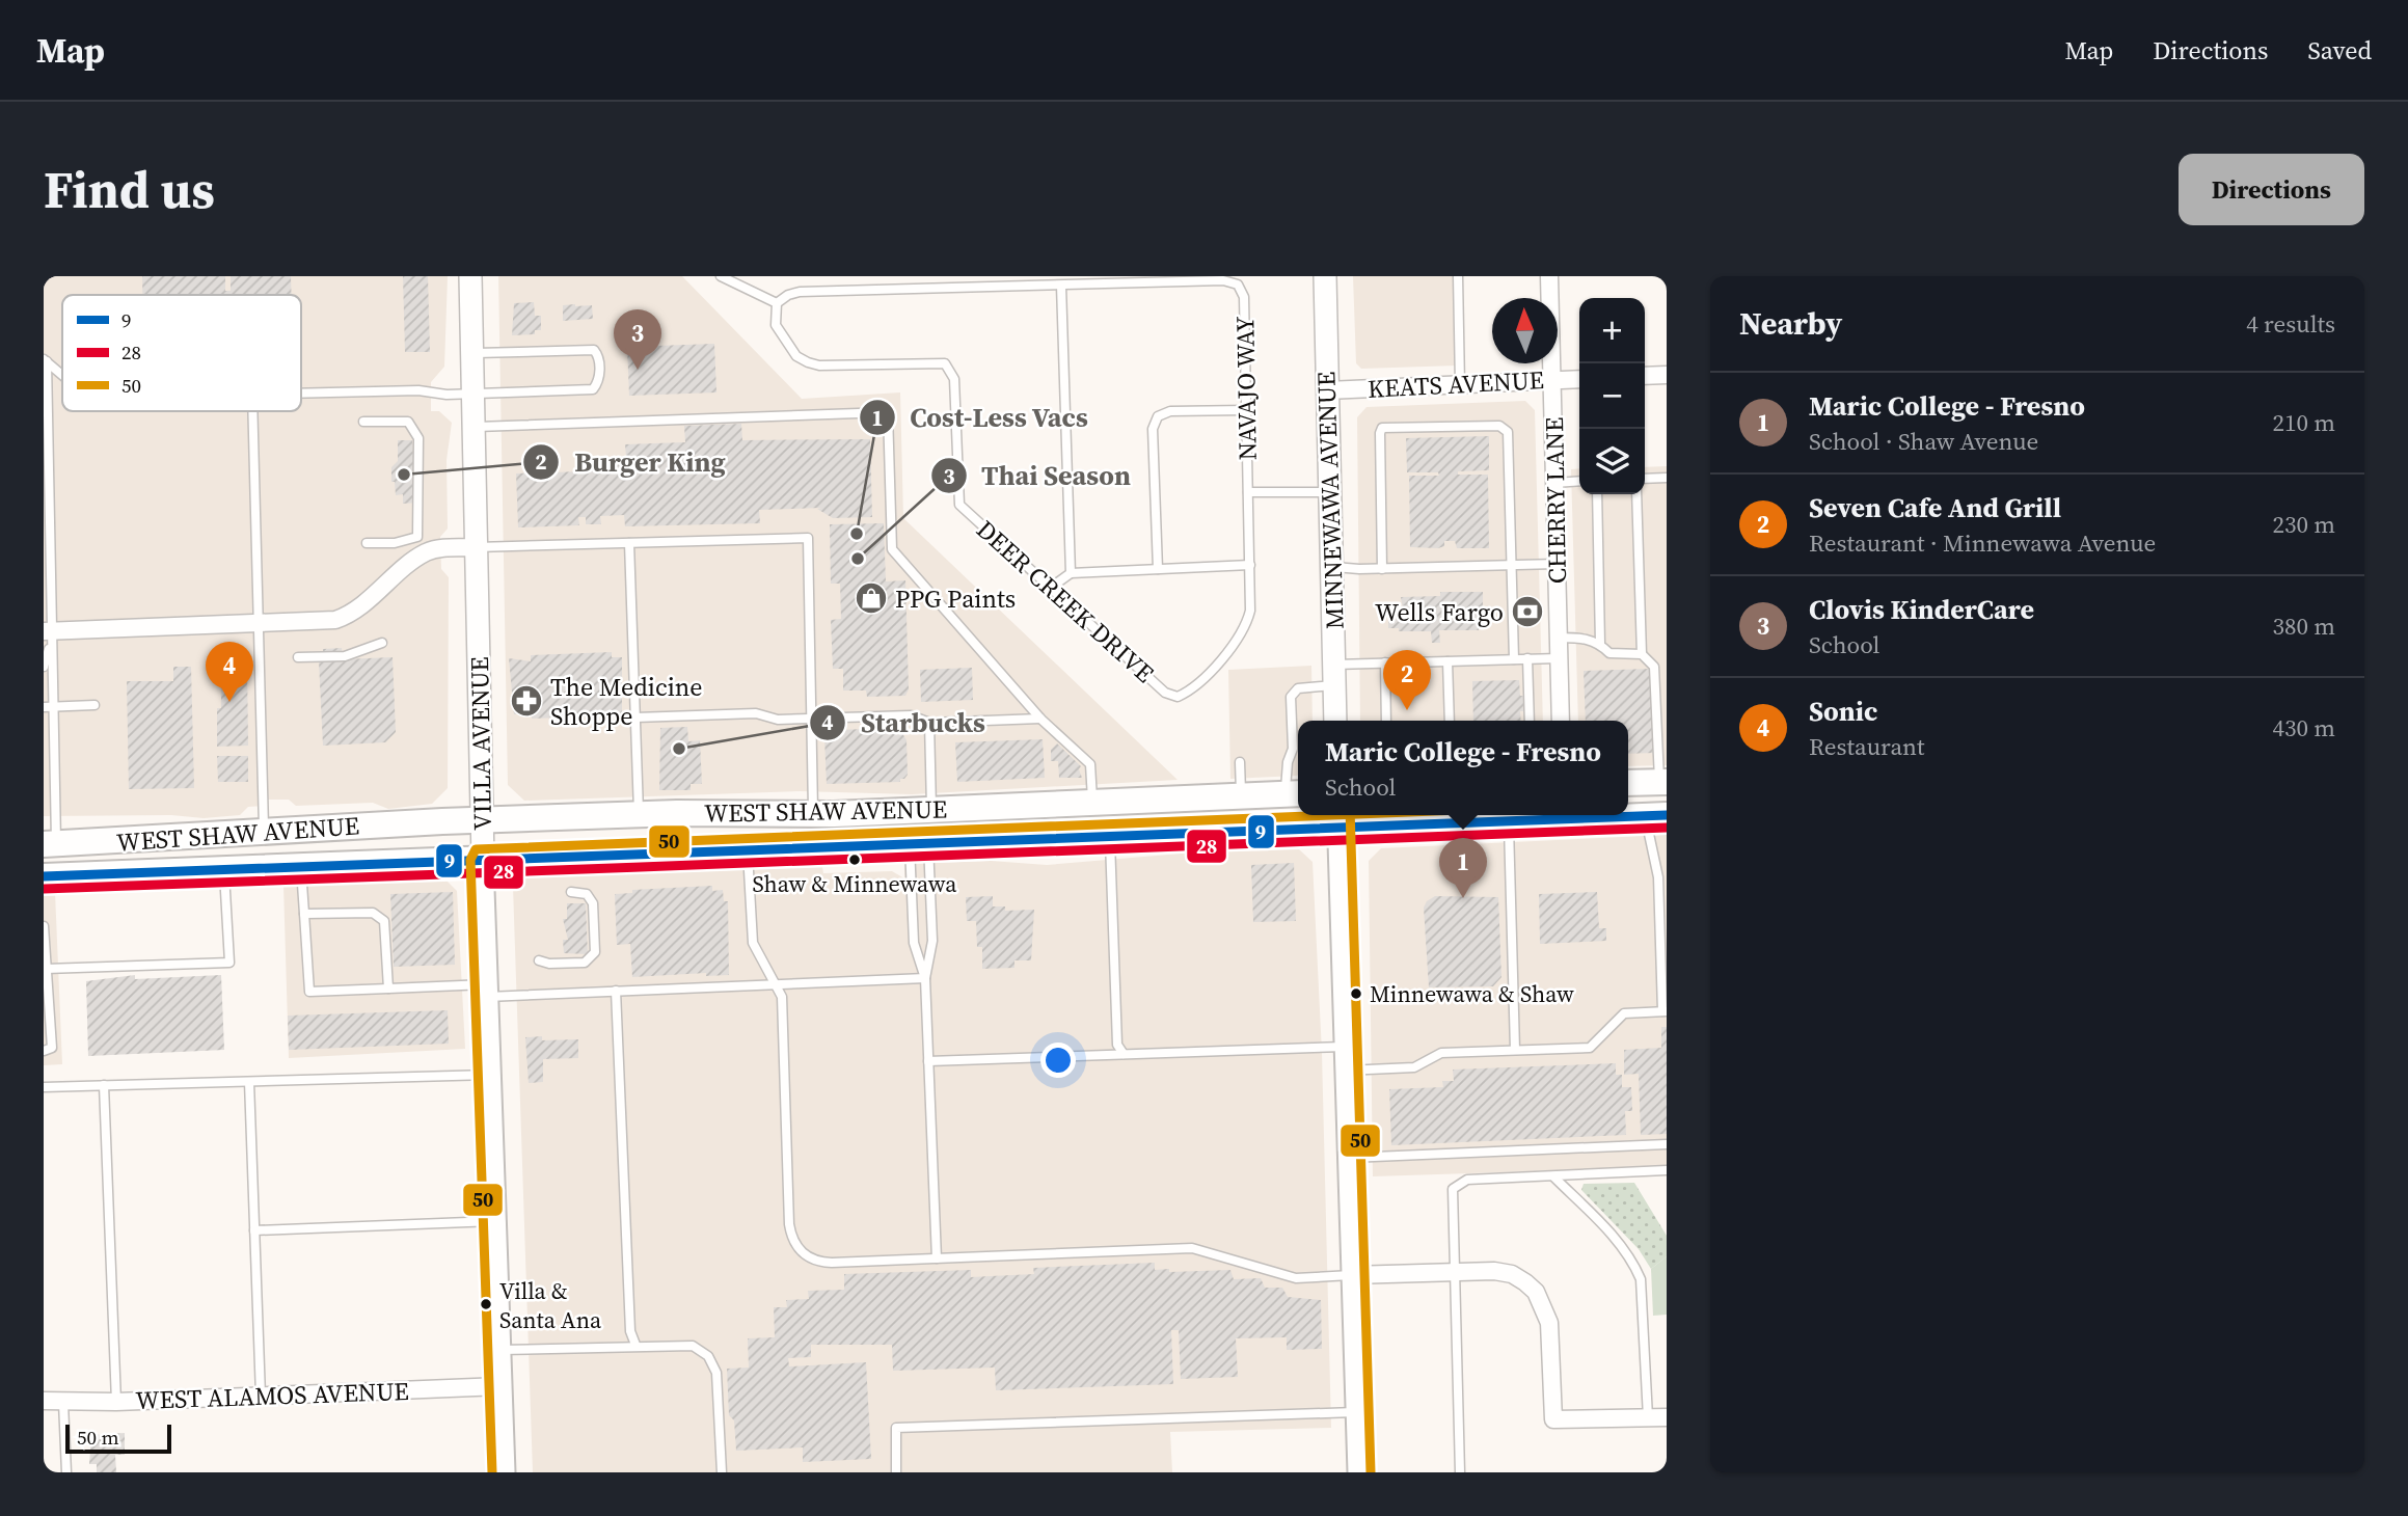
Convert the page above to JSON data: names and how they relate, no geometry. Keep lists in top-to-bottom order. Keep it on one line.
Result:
{"streets":{"main road":["MINNEWAWA AVENUE","VILLA AVENUE","WEST SHAW AVENUE"],"street":["KEATS AVENUE","CHERRY LANE","WEST ALAMOS AVENUE"],"lane":["NAVAJO WAY","DEER CREEK DRIVE"]},"crossings":[["KEATS AVENUE","MINNEWAWA AVENUE"],["KEATS AVENUE","CHERRY LANE"],["NAVAJO WAY","MINNEWAWA AVENUE"],["NAVAJO WAY","DEER CREEK DRIVE"],["VILLA AVENUE","WEST SHAW AVENUE"],["VILLA AVENUE","WEST ALAMOS AVENUE"]],"places":{"other":["Burger King","Cost-Less Vacs","Thai Season","Starbucks","Shaw & Minnewawa","Minnewawa & Shaw","Villa & Santa Ana"],"shop":["PPG Paints"],"bank":["Wells Fargo"],"pharmacy":["The Medicine Shoppe"]},"lines":["transit line 9","transit line 50","transit line 28"],"legend":["9","28","50"],"scale_bar":"50 m","north":"top","page":{"header":"Map","nav":["Map","Directions","Saved"],"buttons":"Directions","title":"Find us","heading":["Nearby","4 results"],"map_buttons":["+","−"],"pins":["3","4","2","1"],"list":[{"mark":"1","name":"Maric College - Fresno","note":"School · Shaw Avenue","value":"210 m"},{"mark":"2","name":"Seven Cafe And Grill","note":"Restaurant · Minnewawa Avenue","value":"230 m"},{"mark":"3","name":"Clovis KinderCare","note":"School","value":"380 m"},{"mark":"4","name":"Sonic","note":"Restaurant","value":"430 m"}],"popup":["Maric College - Fresno","School"],"scale":"50 m"}}
